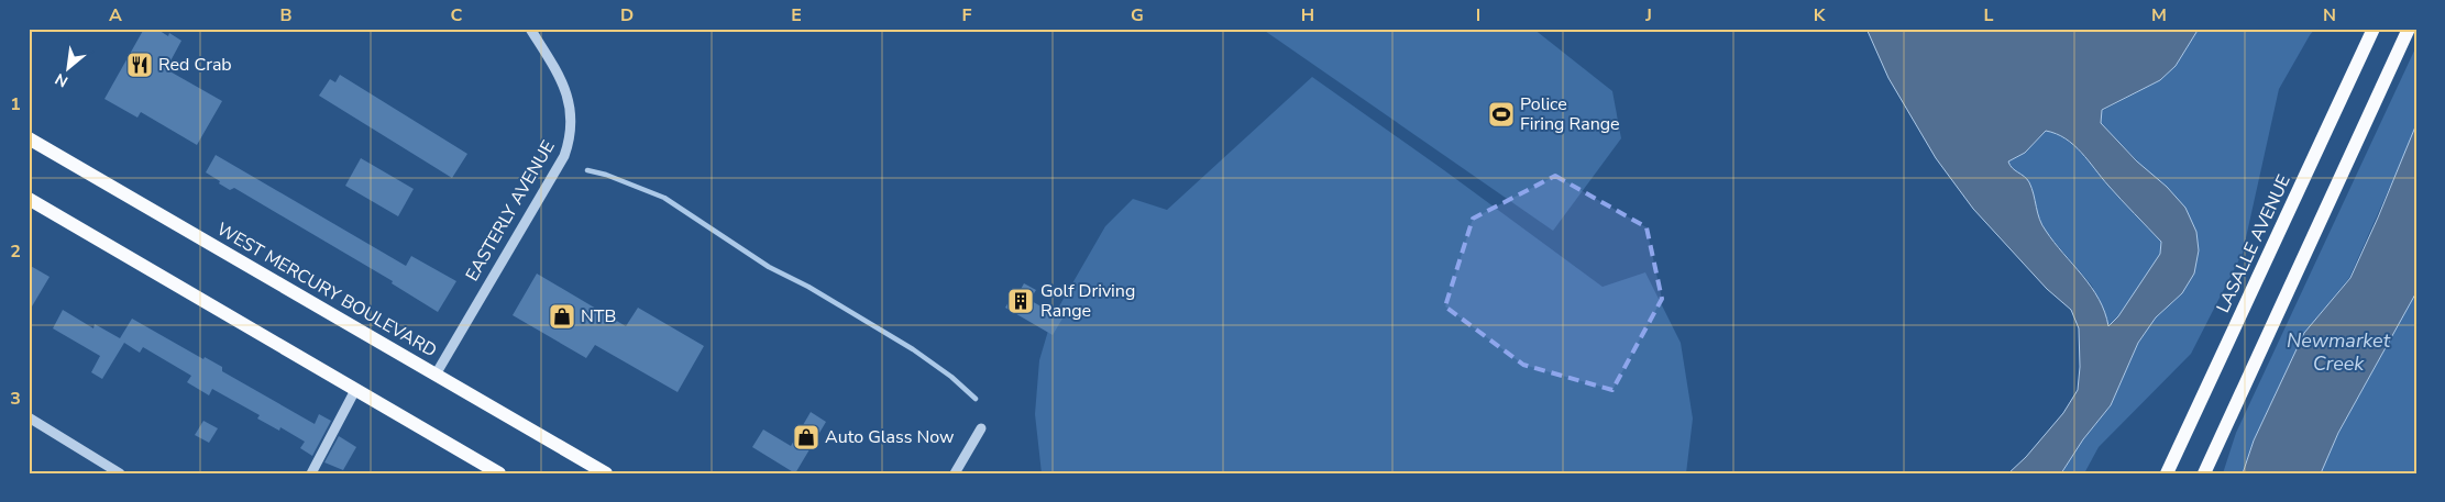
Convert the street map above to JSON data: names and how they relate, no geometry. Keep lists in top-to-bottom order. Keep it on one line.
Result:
{"streets":{"main road":["LASALLE AVENUE","WEST MERCURY BOULEVARD"],"street":["EASTERLY AVENUE"]},"crossings":[["EASTERLY AVENUE","WEST MERCURY BOULEVARD"]],"water":["Newmarket Creek"],"places":{"restaurant":["Red Crab"],"sports":["Police Firing Range"],"building":["Golf Driving Range"],"shop":["NTB","Auto Glass Now"]},"north":"bottom left","grid":{"columns":["A","B","C","D","E","F","G","H","I","J","K","L","M","N"],"rows":["1","2","3"]}}
